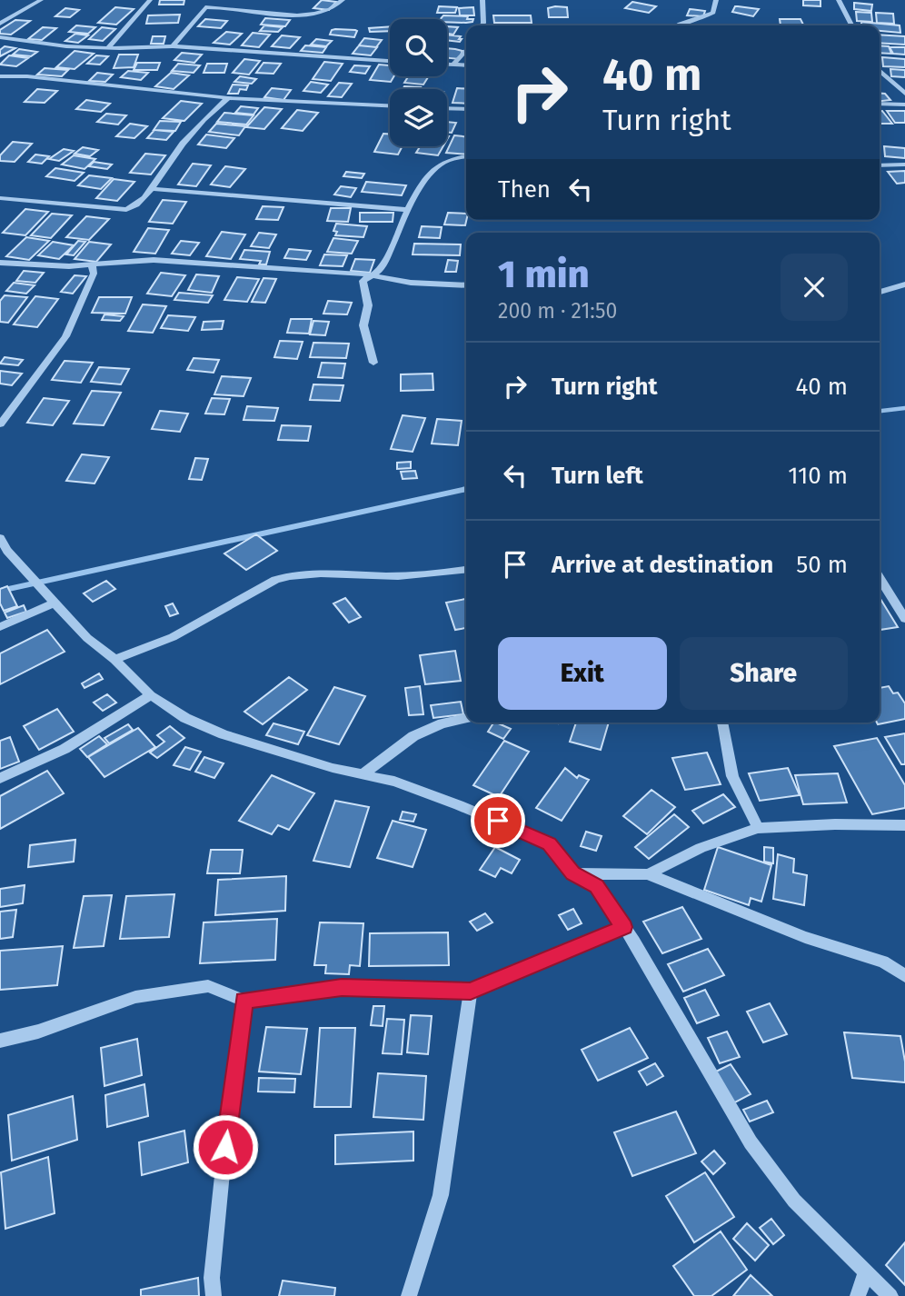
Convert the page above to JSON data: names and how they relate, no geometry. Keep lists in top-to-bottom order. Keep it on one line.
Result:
{"page":{"turn":["40 m","Turn right"],"then":"Then","heading":["1 min","200 m · 21:50"],"list":[{"name":"Turn right","value":"40 m"},{"name":"Turn left","value":"110 m"},{"name":"Arrive at destination","value":"50 m"}],"buttons":["Exit","Share"]}}
